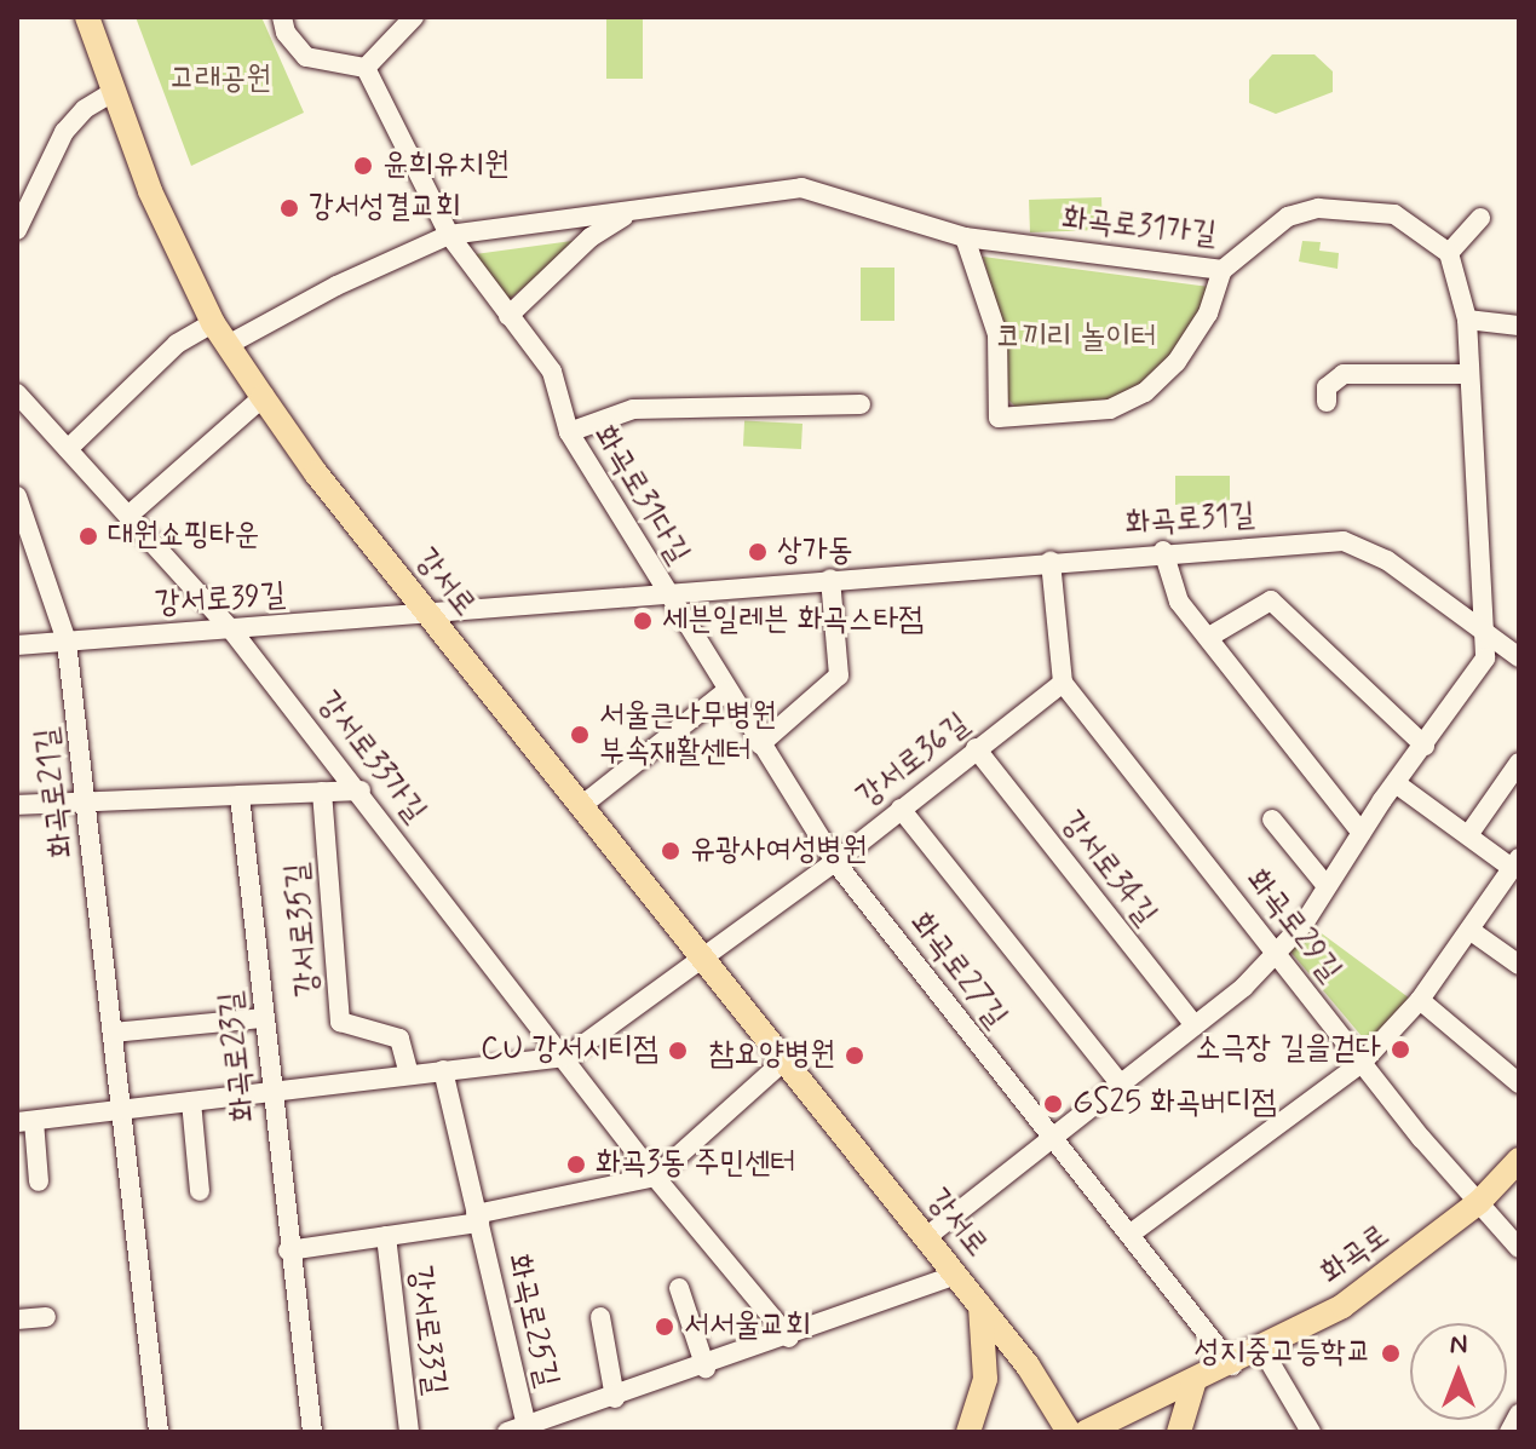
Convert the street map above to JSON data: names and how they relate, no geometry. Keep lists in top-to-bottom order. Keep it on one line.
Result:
{"streets":{"main road":["강서로","화곡로"],"street":["화곡로31가길","화곡로31다길","화곡로31길","강서로39길","강서로33가길","강서로36길","화곡로21길","강서로34길","화곡로29길","강서로35길","화곡로27길","화곡로23길","화곡로25길","강서로33길"]},"crossings":[["화곡로31가길","화곡로31다길"],["화곡로31다길","화곡로31길"],["화곡로31다길","화곡로27길"],["화곡로31길","강서로"],["화곡로31길","강서로39길"],["화곡로31길","화곡로27길"],["강서로","강서로39길"],["강서로","강서로36길"],["강서로39길","강서로33가길"],["강서로39길","화곡로21길"],["강서로36길","강서로34길"],["강서로36길","화곡로29길"],["강서로36길","화곡로27길"],["화곡로29길","화곡로"],["화곡로27길","화곡로"],["화곡로23길","화곡로25길"],["화곡로25길","강서로33길"]],"parks":["고래공원","코끼리 놀이터"],"places":["윤희유치원","강서성결교회","대원쇼핑타운","상가동","세븐일레븐 화곡스타점","서울큰나무병원 부속재활센터","유광사여성병원","소극장 길을걷다","CU 강서시티점","참요양병원","GS25 화곡버디점","화곡3동 주민센터","서서울교회","성지중고등학교"],"north":"top"}
